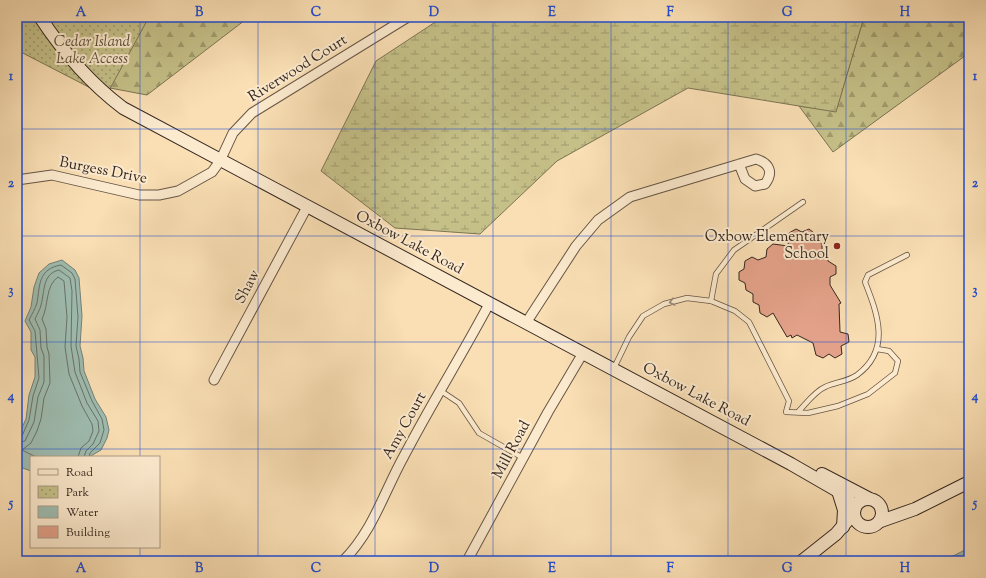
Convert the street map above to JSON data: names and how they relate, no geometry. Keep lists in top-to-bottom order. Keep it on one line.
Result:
{"streets":{"street":["Riverwood Court","Burgess Drive","Oxbow Lake Road","Shaw","Amy Court","Mill Road"]},"crossings":[["Riverwood Court","Burgess Drive"],["Riverwood Court","Oxbow Lake Road"],["Burgess Drive","Oxbow Lake Road"],["Oxbow Lake Road","Shaw"],["Oxbow Lake Road","Amy Court"],["Oxbow Lake Road","Mill Road"]],"parks":["Cedar Island Lake Access"],"places":["Oxbow Elementary School"],"legend":["Road","Park","Water","Building"],"grid":{"columns":["A","B","C","D","E","F","G","H"],"rows":["1","2","3","4","5"]}}
